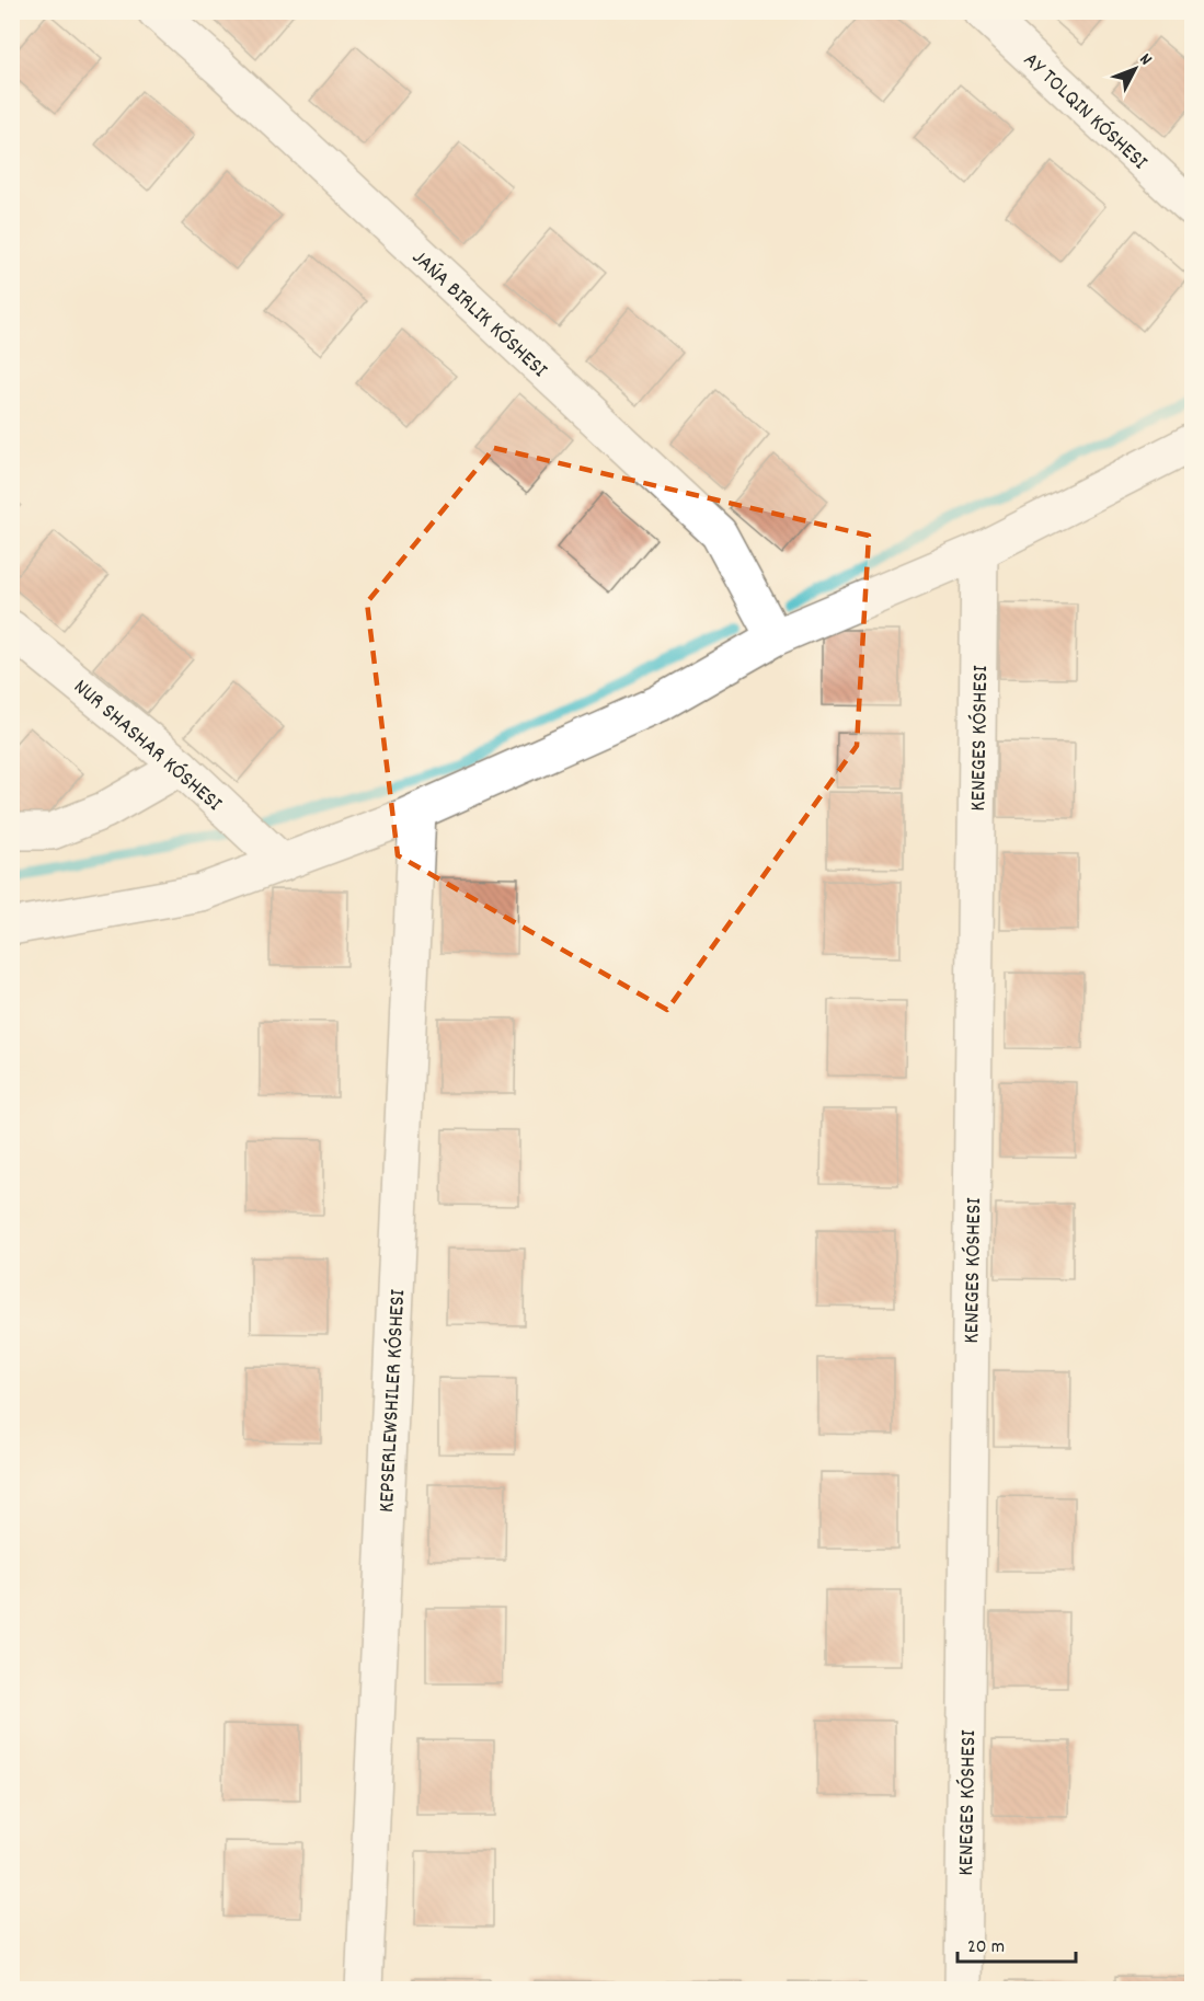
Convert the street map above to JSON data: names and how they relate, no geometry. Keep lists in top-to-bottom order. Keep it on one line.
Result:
{"streets":{"street":["JAŃA BIRLIK KÓSHESI","KENEGES KÓSHESI","NUR SHASHAR KÓSHESI","KEPSERLEWSHILER KÓSHESI"]},"scale_bar":"20 m","north":"top right"}
